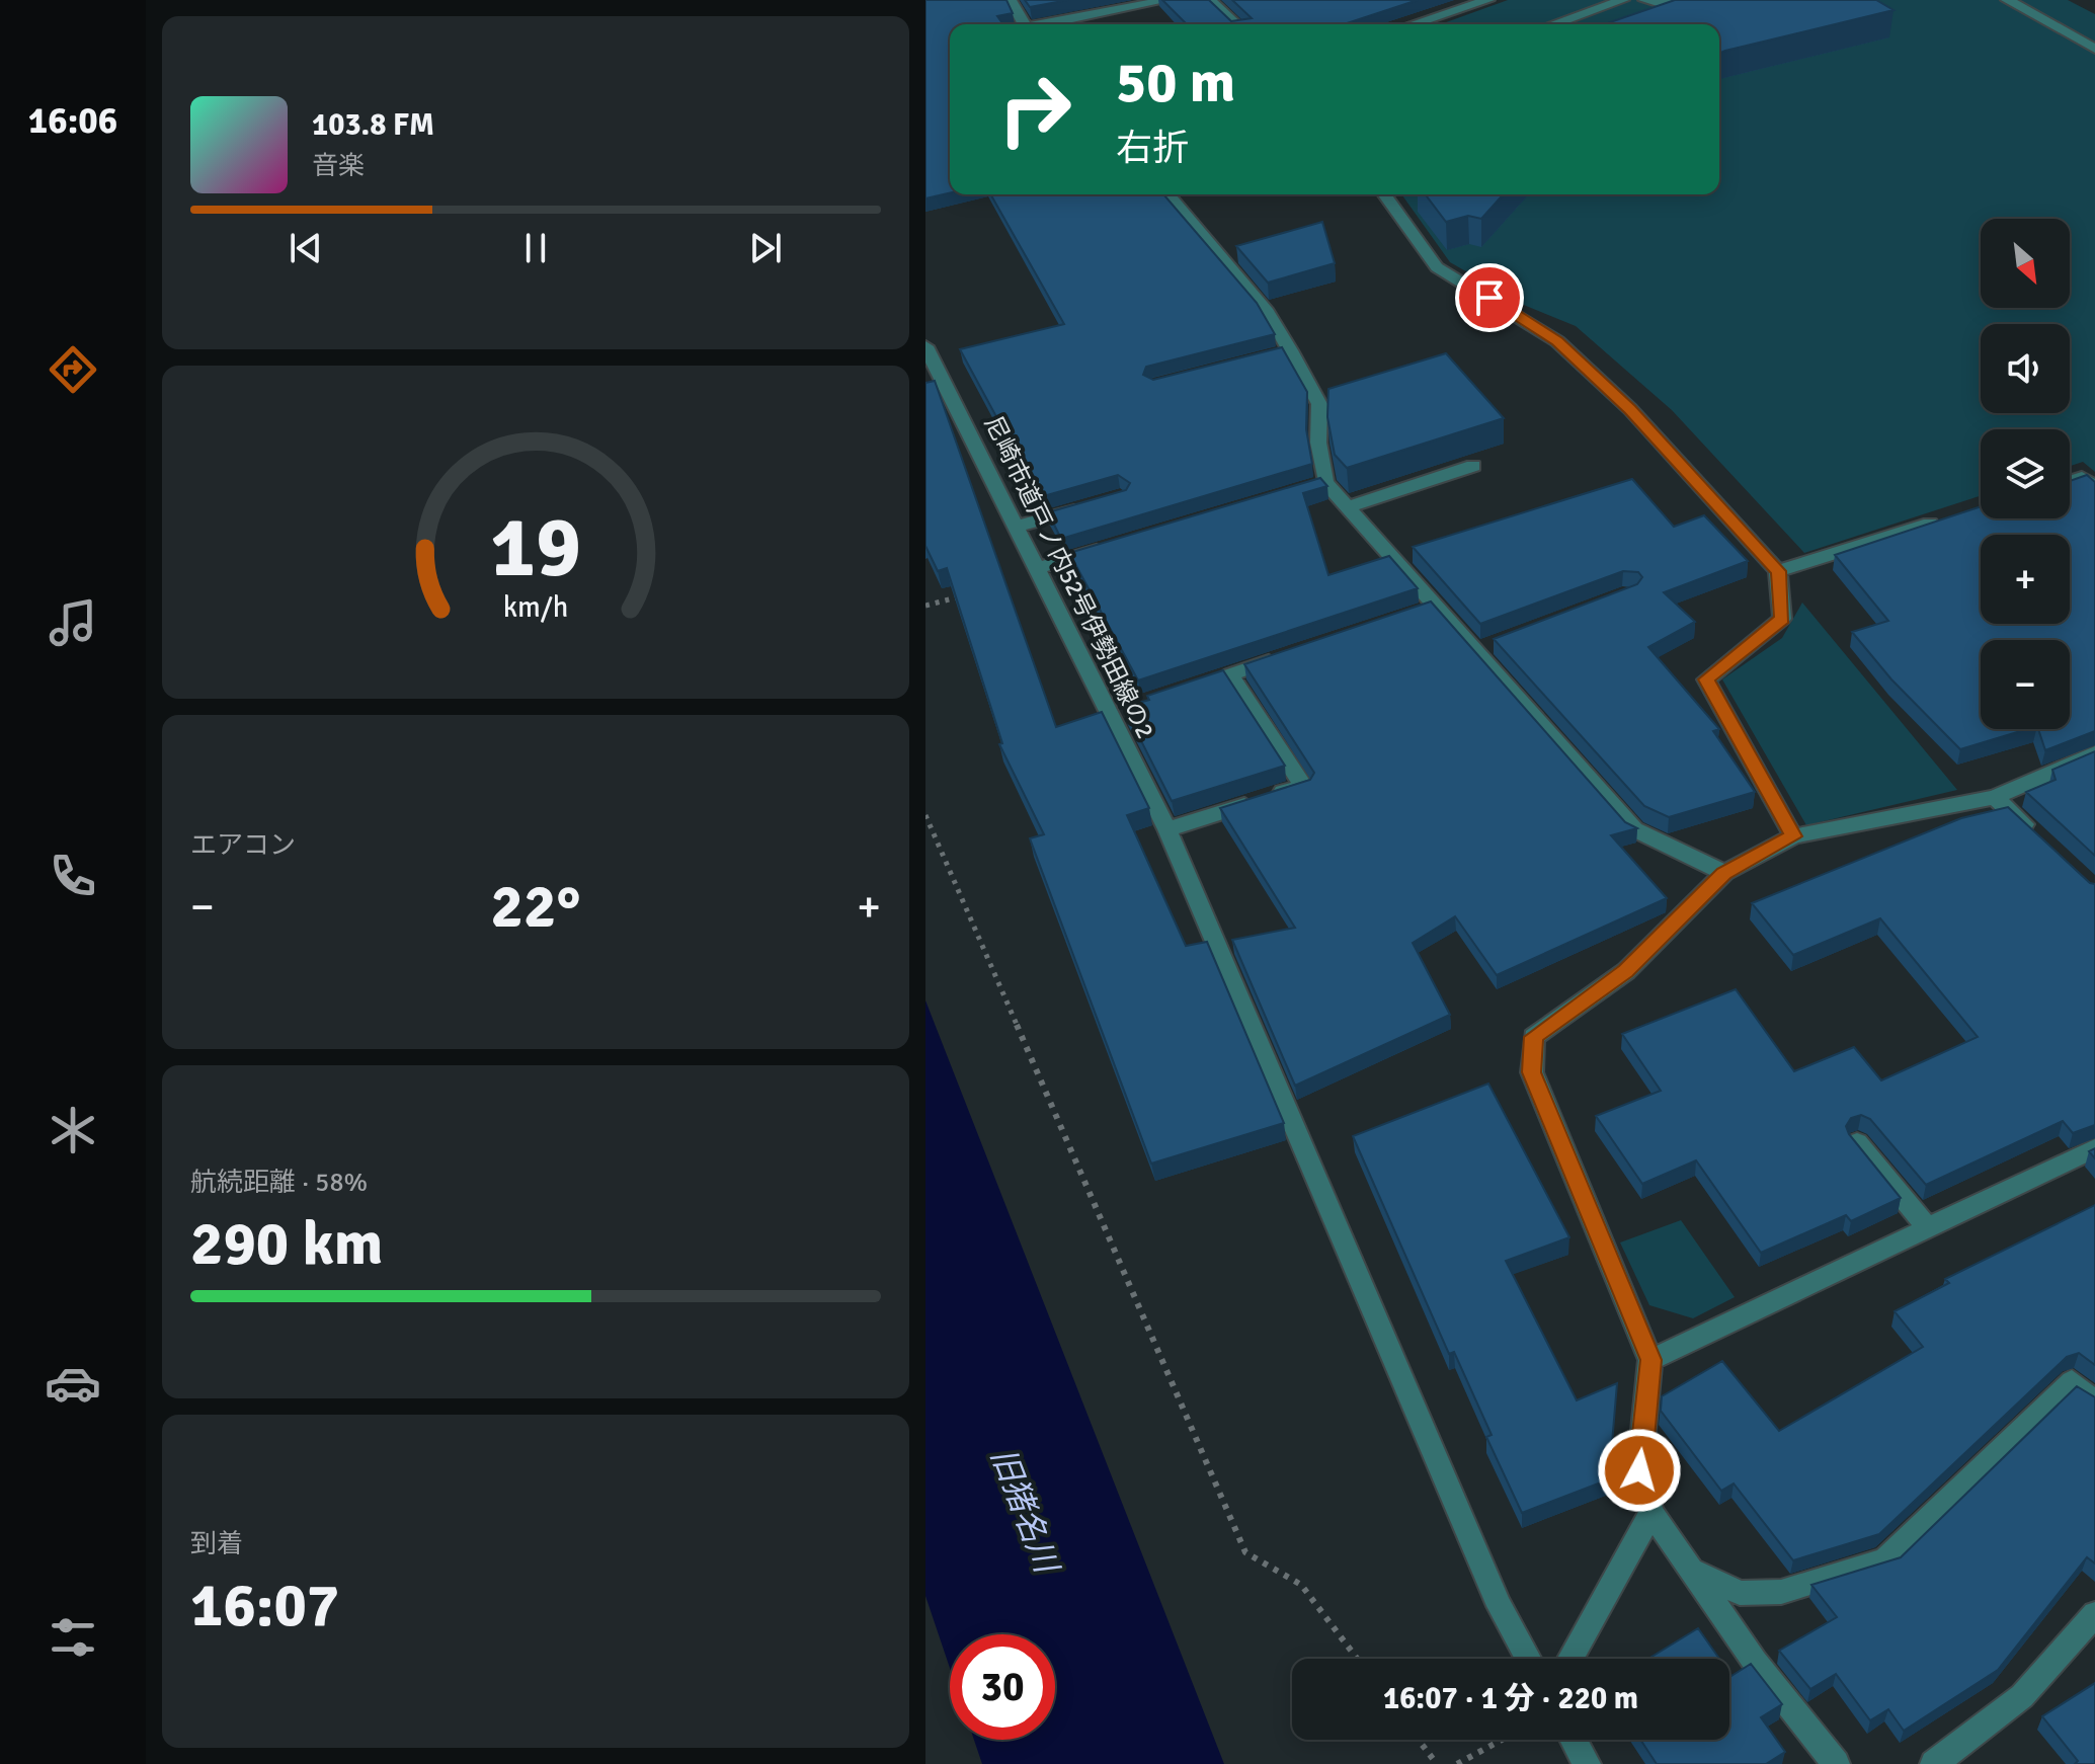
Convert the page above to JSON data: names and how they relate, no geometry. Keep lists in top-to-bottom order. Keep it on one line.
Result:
{"streets":{"street":["尼崎市道戸ノ内52号伊勢田線の2"]},"water":["旧猪名川"],"north":"bottom right","page":{"tabs":"16:06","turn":["50 m","右折"],"song":["103.8 FM","音楽"],"map_buttons":["+","−"],"tile":["エアコン",["航続距離 · 58%","290 km"],["到着","16:07"]],"heat":["−","22°","+"],"limit":"30","trip":"16:07 · 1 分 · 220 m","gauge":["19","km/h"]}}
